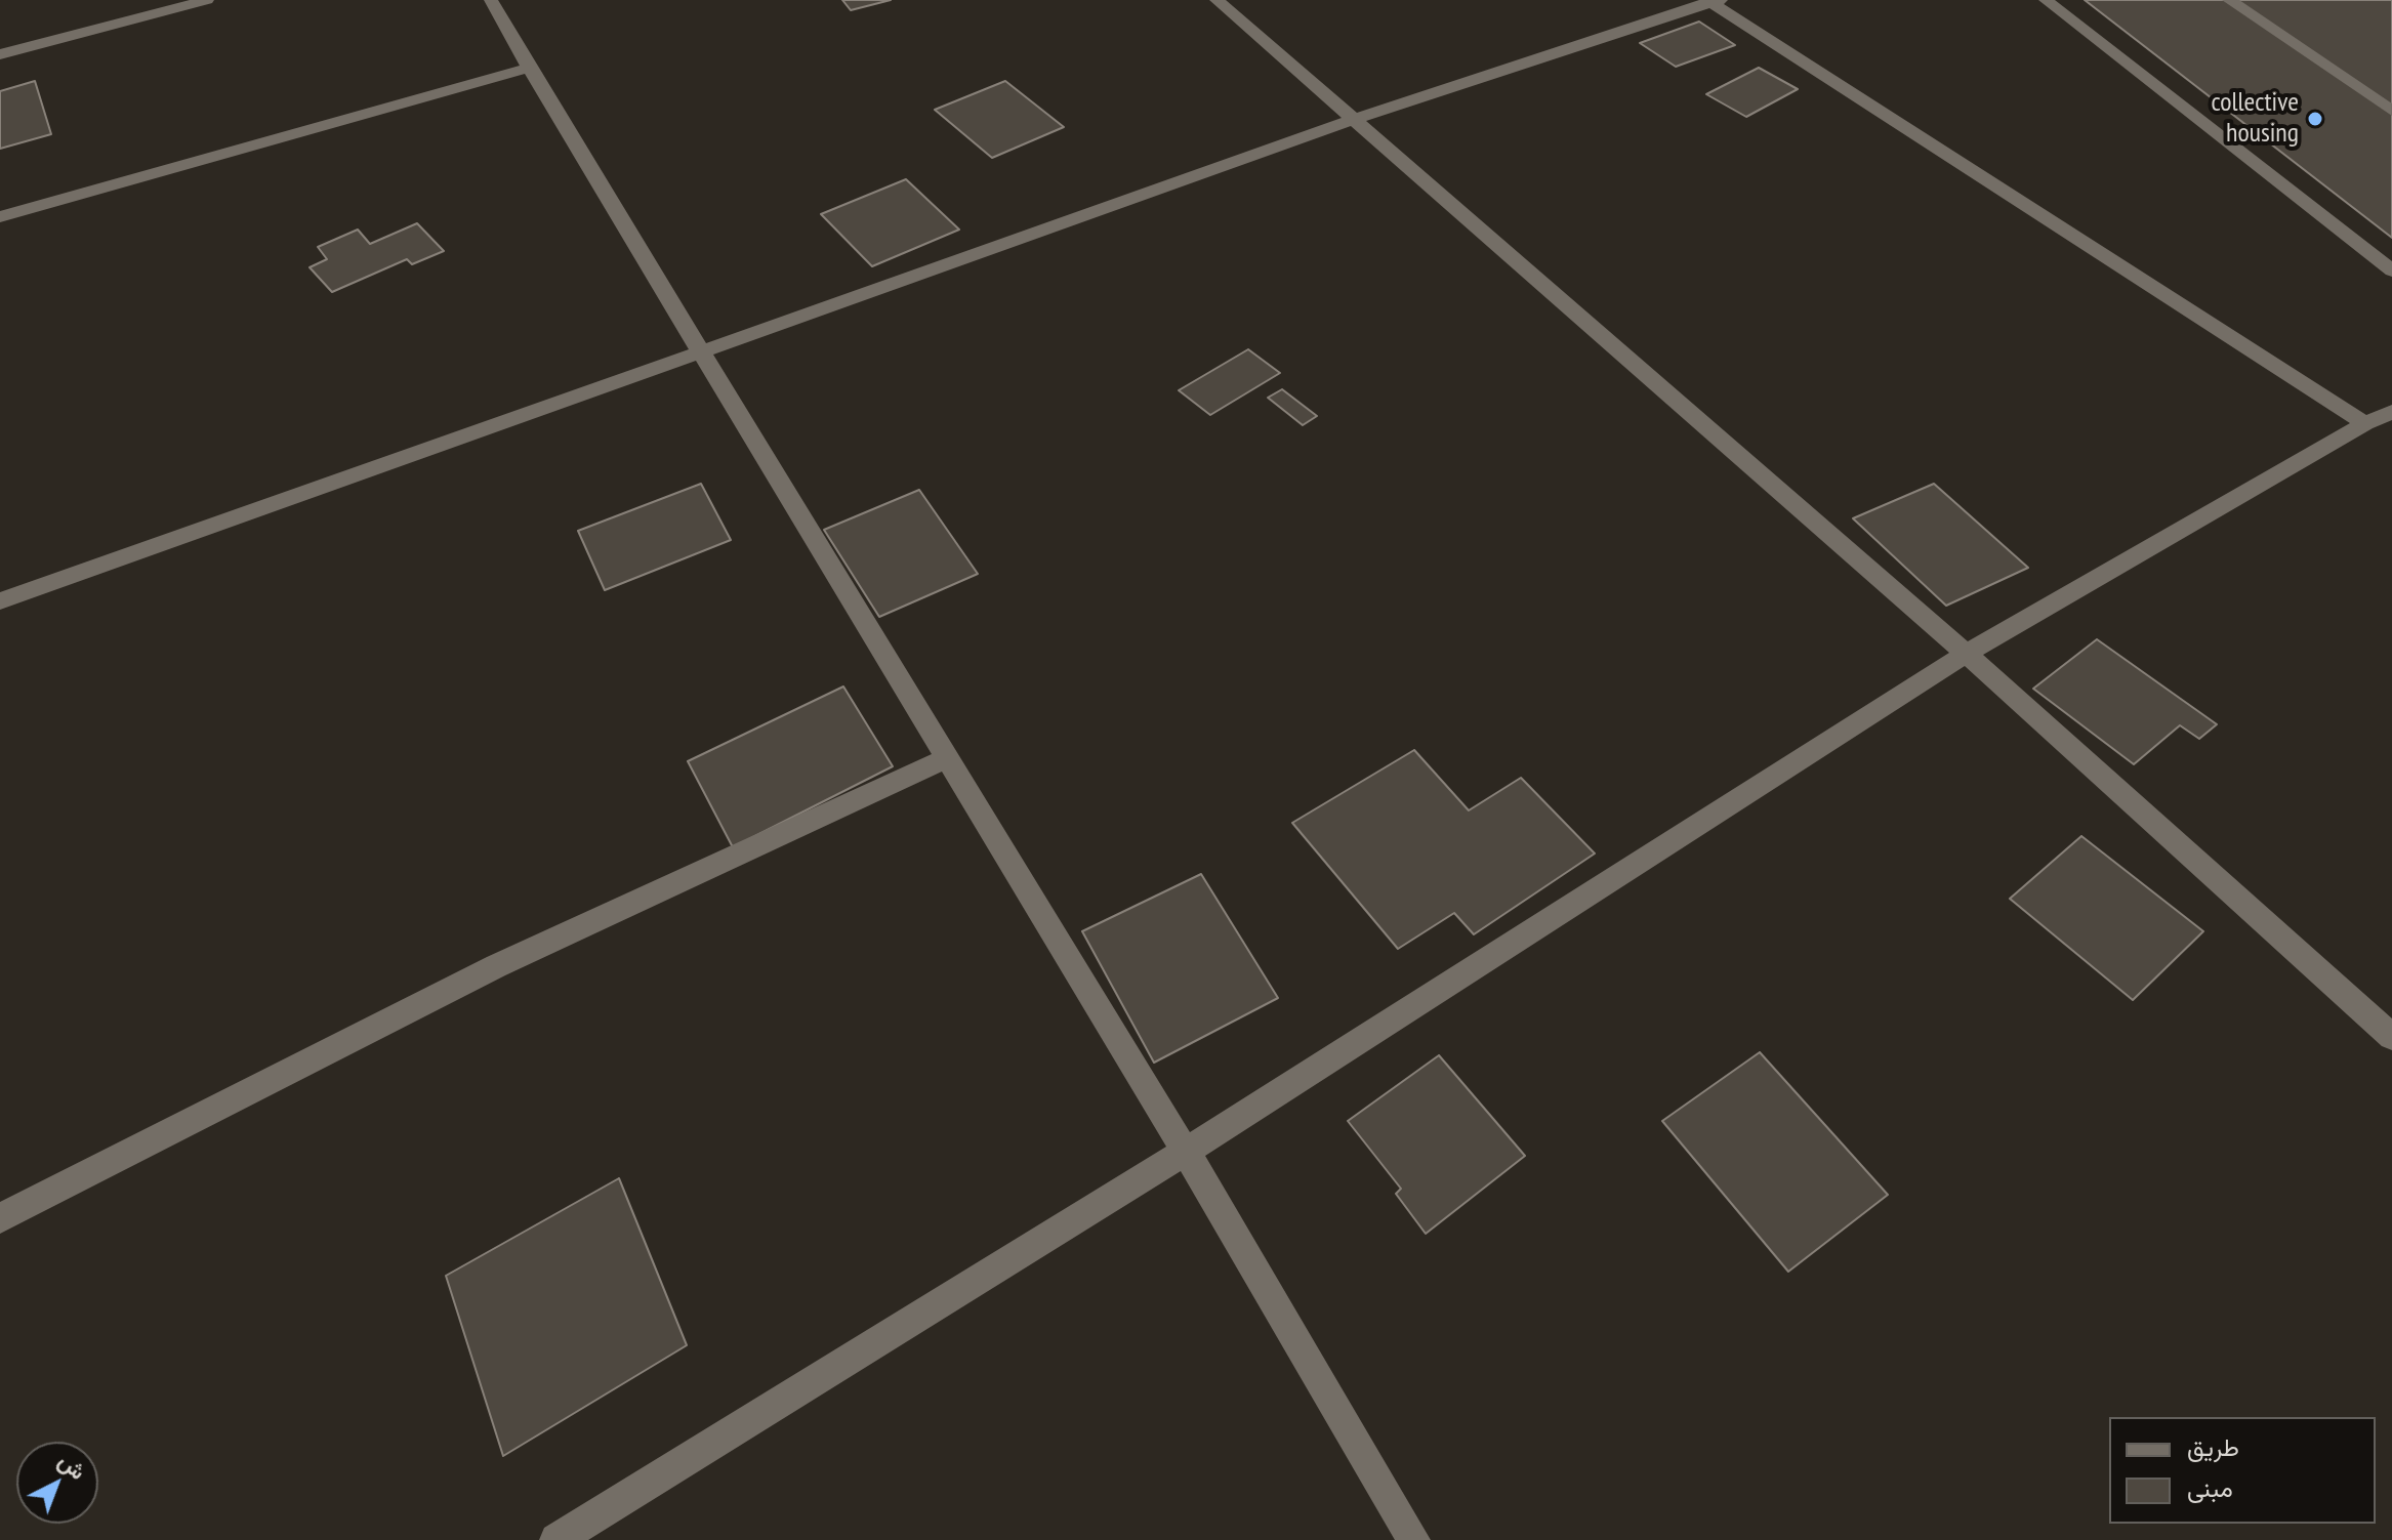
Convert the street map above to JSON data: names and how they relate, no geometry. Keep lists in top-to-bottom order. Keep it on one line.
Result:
{"places":["collective housing"],"legend":["طريق","مبنى"],"north":"top right"}
